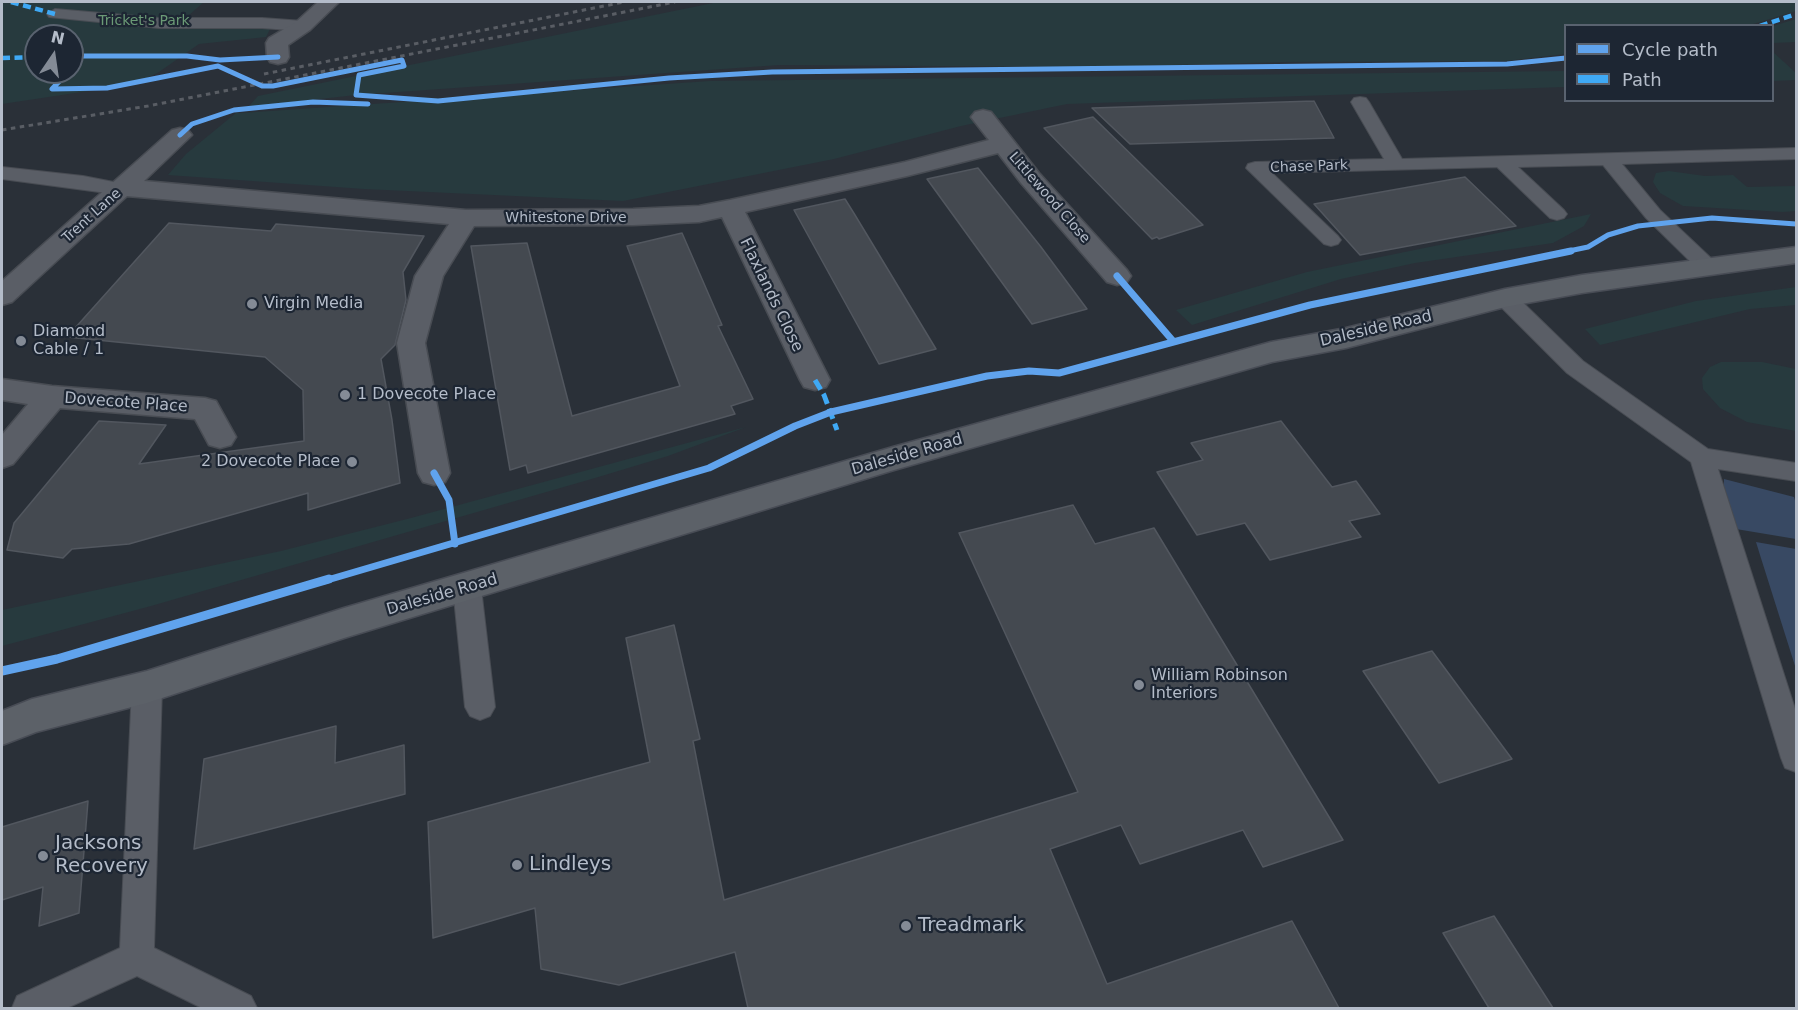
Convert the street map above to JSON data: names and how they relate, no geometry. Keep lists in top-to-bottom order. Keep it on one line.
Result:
{"streets":{"main road":["Daleside Road"],"street":["Littlewood Close","Trent Lane","Whitestone Drive","Flaxlands Close","Dovecote Place"],"lane":["Chase Park"]},"crossings":[["Littlewood Close","Whitestone Drive"],["Trent Lane","Whitestone Drive"],["Whitestone Drive","Flaxlands Close"]],"parks":["Tricket's Park"],"places":["Virgin Media","Diamond Cable / 1","1 Dovecote Place","2 Dovecote Place","William Robinson Interiors","Jacksons Recovery","Lindleys","Treadmark"],"legend":["Cycle path","Path"],"north":"top"}
